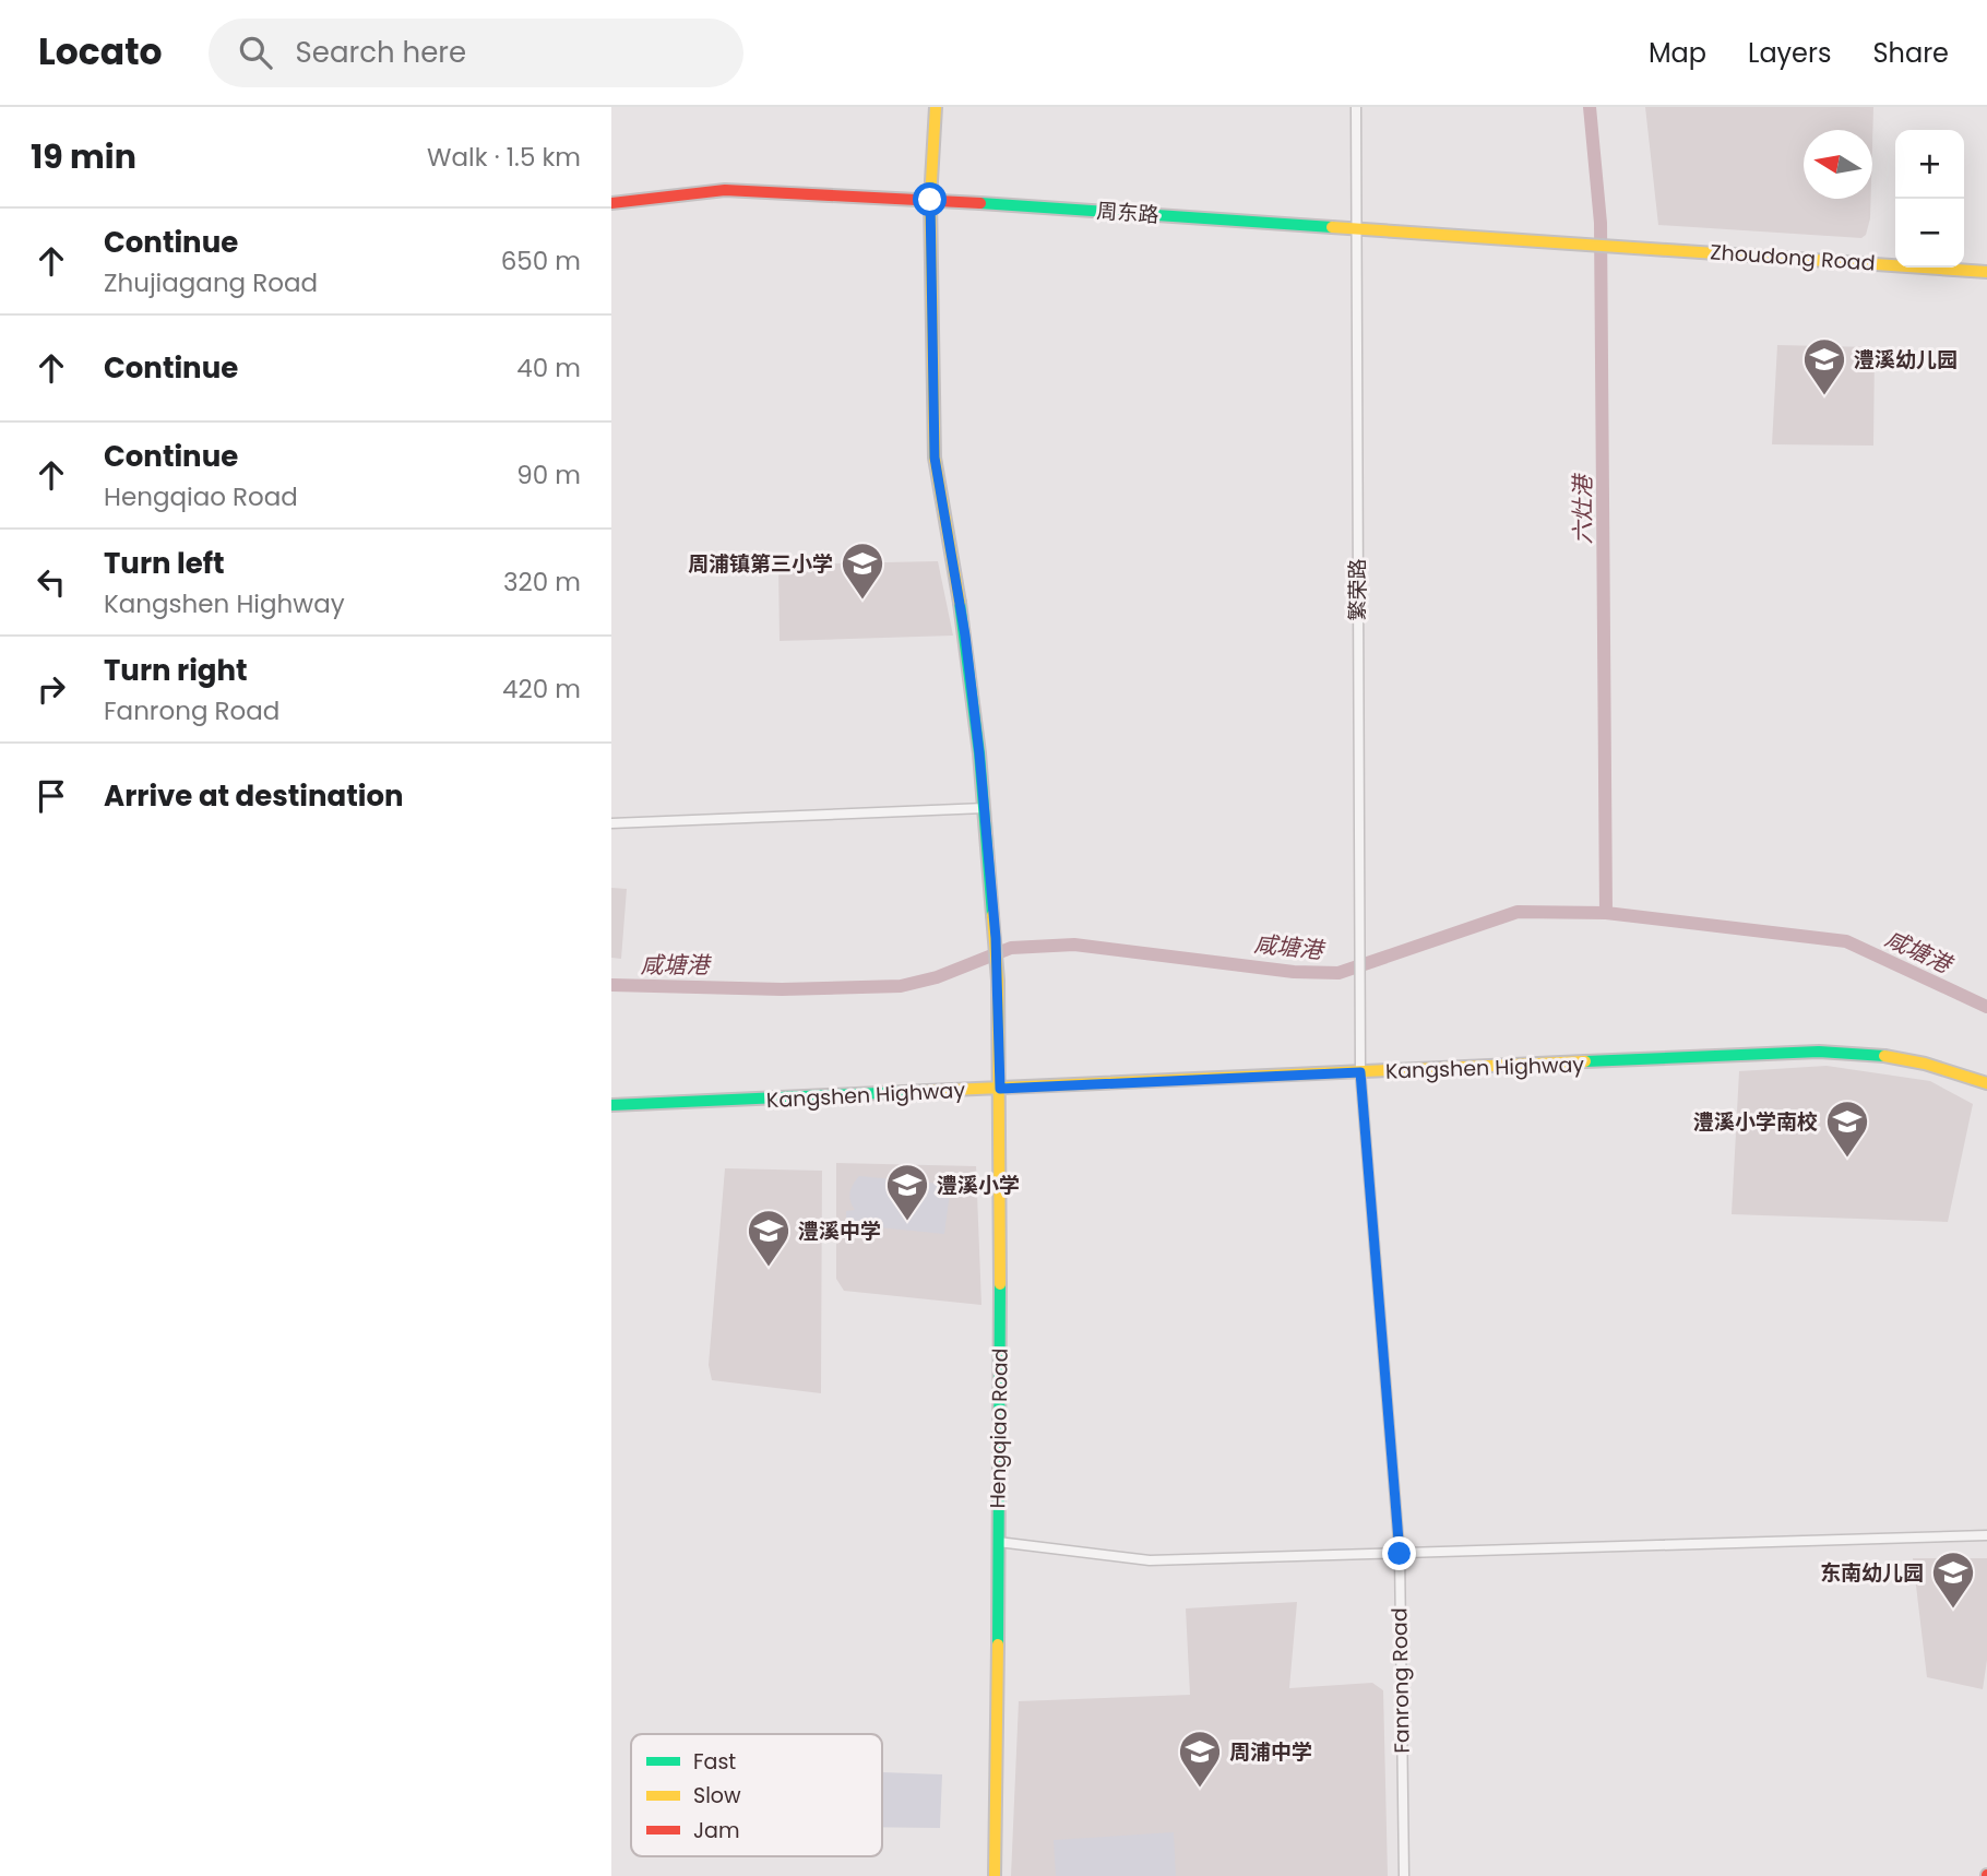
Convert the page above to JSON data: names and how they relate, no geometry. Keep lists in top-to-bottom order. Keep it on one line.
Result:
{"streets":{"street":["周东路","Zhoudong Road","繁荣路","Kangshen Highway","Hengqiao Road","Fanrong Road"]},"crossings":[["周东路","Zhoudong Road"],["周东路","繁荣路"],["周东路","Hengqiao Road"],["繁荣路","Kangshen Highway"],["繁荣路","Fanrong Road"],["Kangshen Highway","Hengqiao Road"],["Kangshen Highway","Fanrong Road"]],"water":["六灶港","咸塘港"],"places":{"school or university":["澧溪幼儿园","周浦镇第三小学","澧溪小学南校","澧溪小学","澧溪中学","东南幼儿园","周浦中学"]},"legend":["Fast","Slow","Jam"],"north":"left","page":{"header":"Locato","search":"Search here","nav":["Map","Layers","Share"],"heading":["19 min","Walk · 1.5 km"],"map_buttons":["+","−"],"list":[["Continue","Zhujiagang Road","650 m"],["Continue","40 m"],["Continue","Hengqiao Road","90 m"],["Turn left","Kangshen Highway","320 m"],["Turn right","Fanrong Road","420 m"],"Arrive at destination"]}}
